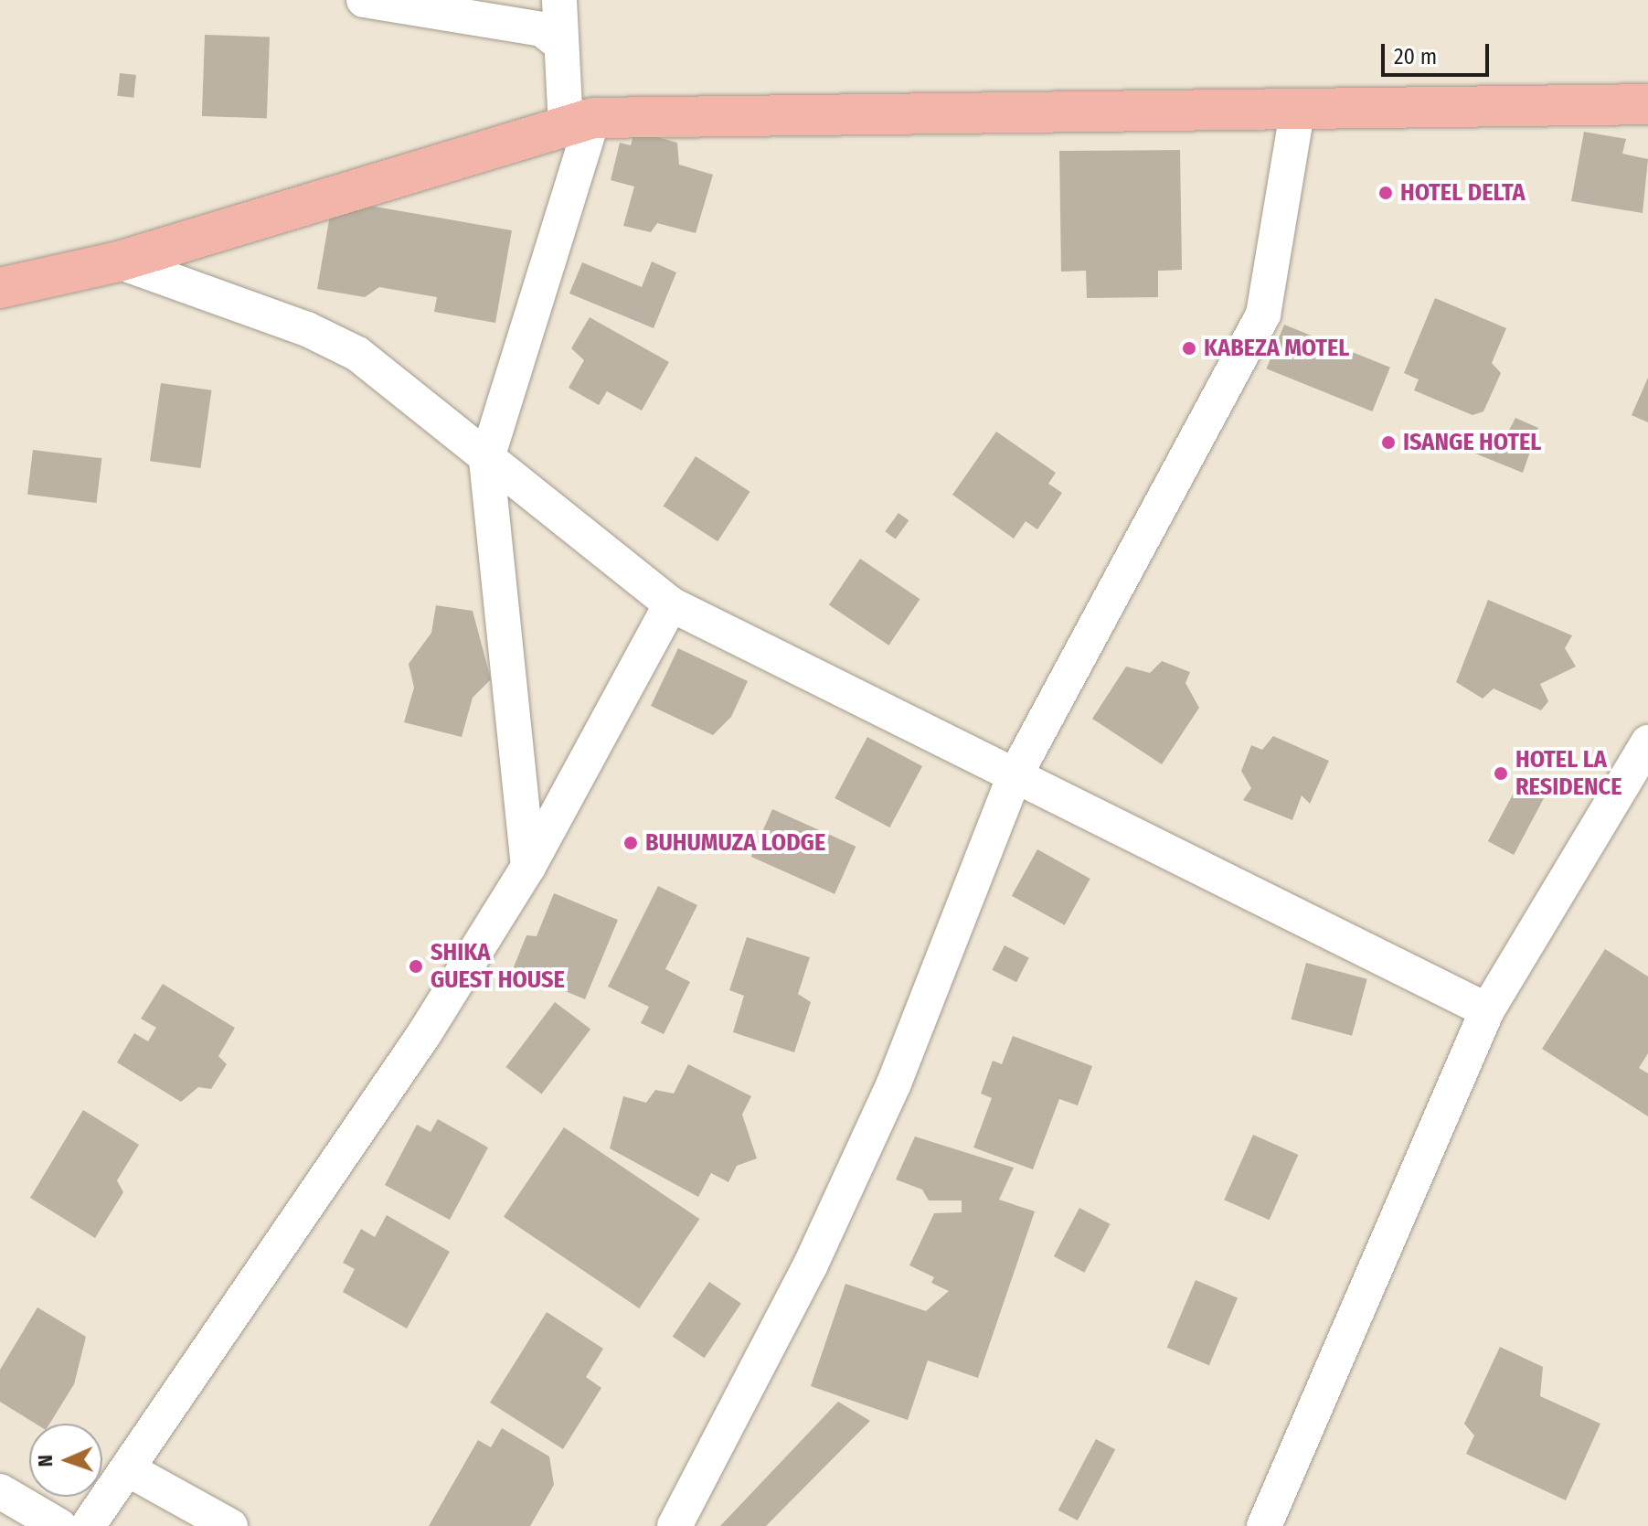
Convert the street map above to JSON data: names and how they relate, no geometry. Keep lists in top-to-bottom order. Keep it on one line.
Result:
{"places":["HOTEL DELTA","KABEZA MOTEL","ISANGE HOTEL","HOTEL LA RESIDENCE","BUHUMUZA LODGE","SHIKA GUEST HOUSE"],"scale_bar":"20 m","north":"left"}
